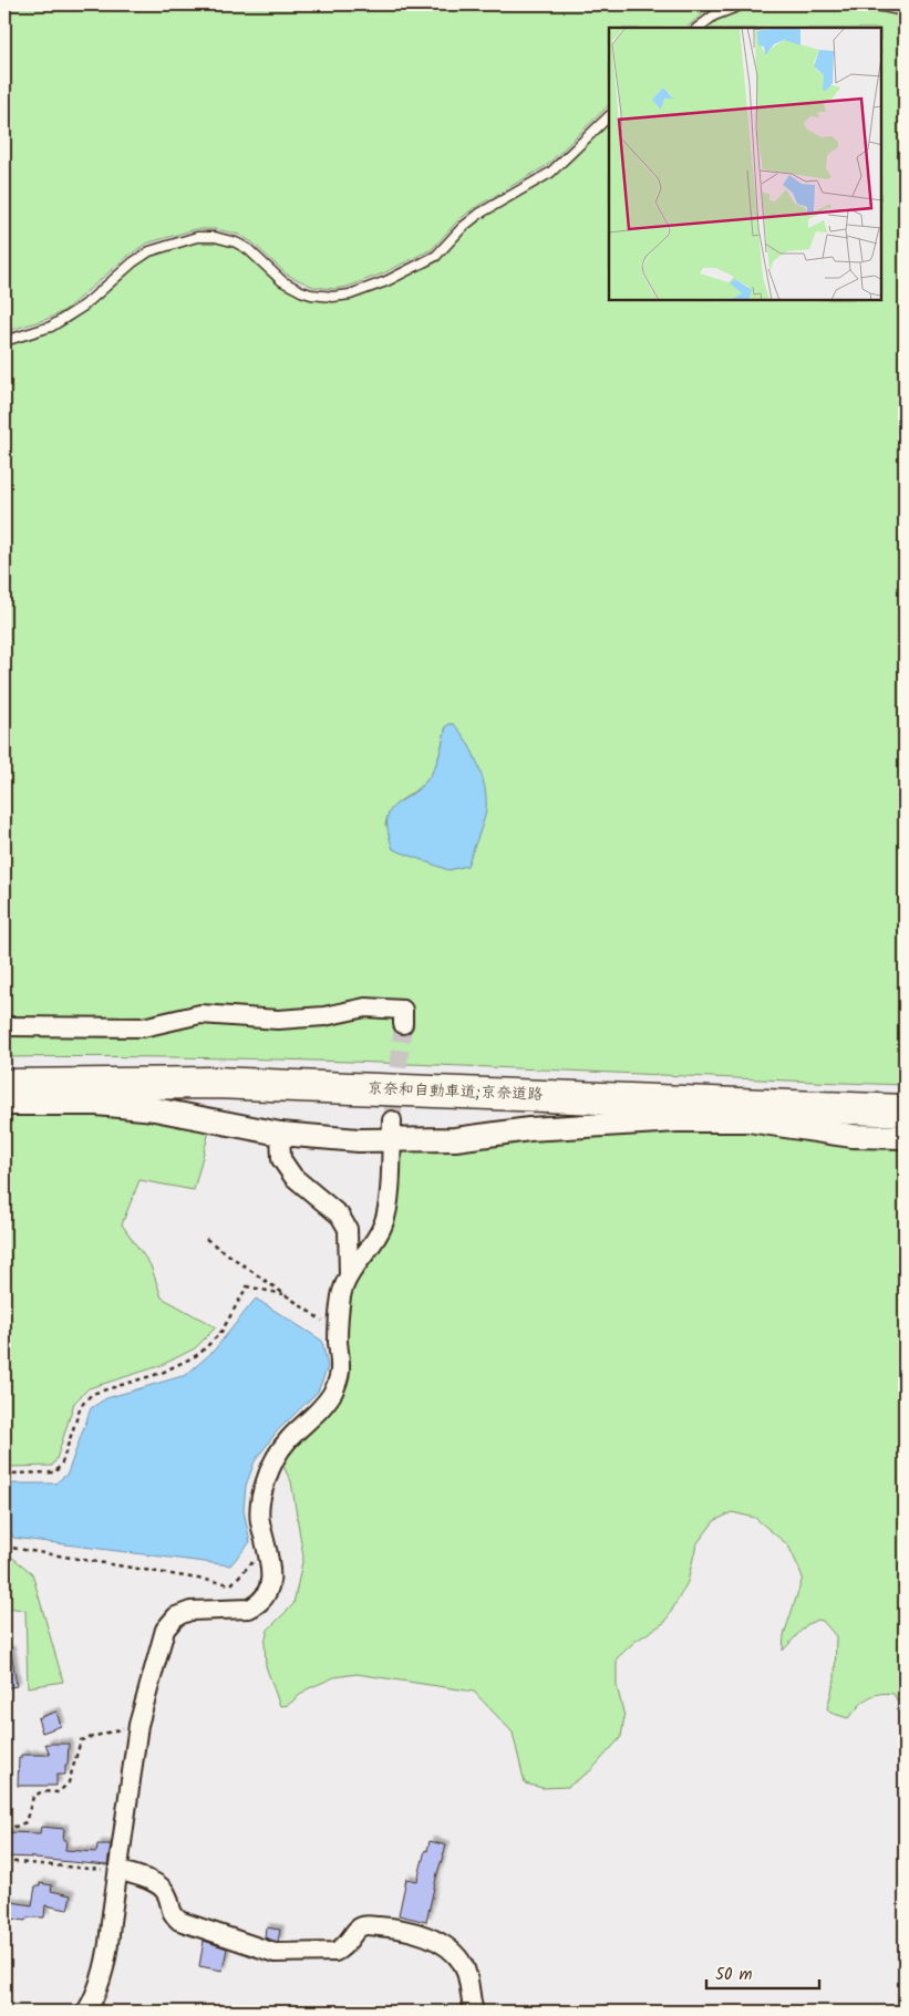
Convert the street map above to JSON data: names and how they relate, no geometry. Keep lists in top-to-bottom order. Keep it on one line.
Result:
{"streets":{"highway":["京奈和自動車道;京奈道路"]},"scale_bar":"50 m"}
